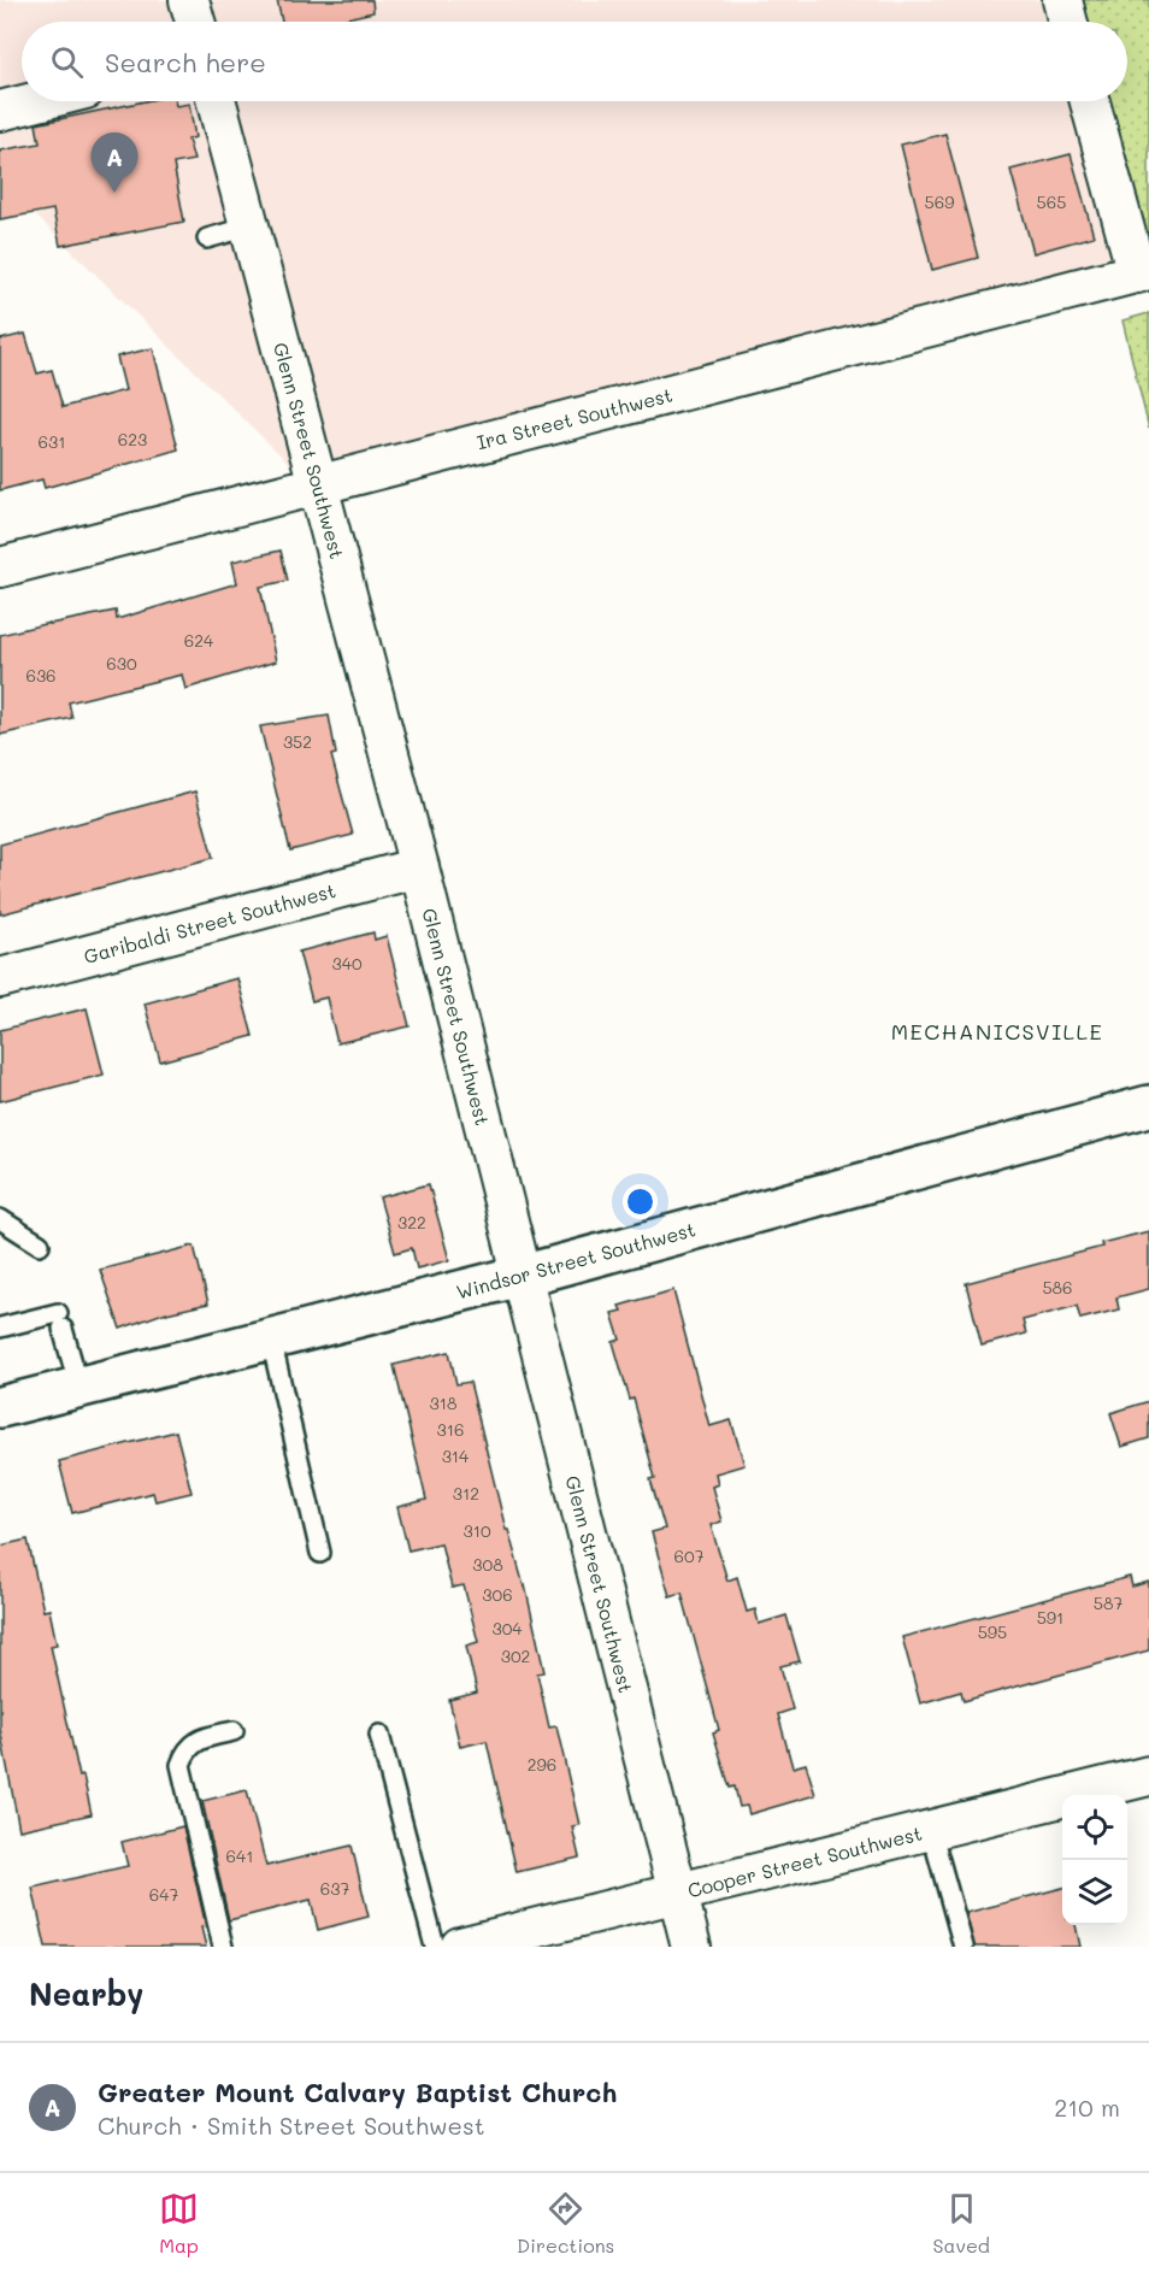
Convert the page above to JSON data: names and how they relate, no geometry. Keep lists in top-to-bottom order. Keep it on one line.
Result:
{"streets":{"street":["Ira Street Southwest","Glenn Street Southwest","Garibaldi Street Southwest","Windsor Street Southwest","Cooper Street Southwest"]},"crossings":[["Ira Street Southwest","Glenn Street Southwest"],["Glenn Street Southwest","Garibaldi Street Southwest"],["Glenn Street Southwest","Windsor Street Southwest"],["Glenn Street Southwest","Cooper Street Southwest"]],"districts":["MECHANICSVILLE"],"house_numbers":["569","565","623","631","624","630","636","352","340","322","586","318","316","314","312","310","607","308","306","587","591","304","595","302","296","641","637","647"],"page":{"search":"Search here","pins":"A","heading":"Nearby","list":[{"mark":"A","name":"Greater Mount Calvary Baptist Church","note":"Church · Smith Street Southwest","value":"210 m"}],"nav":["Map","Directions","Saved"]}}
